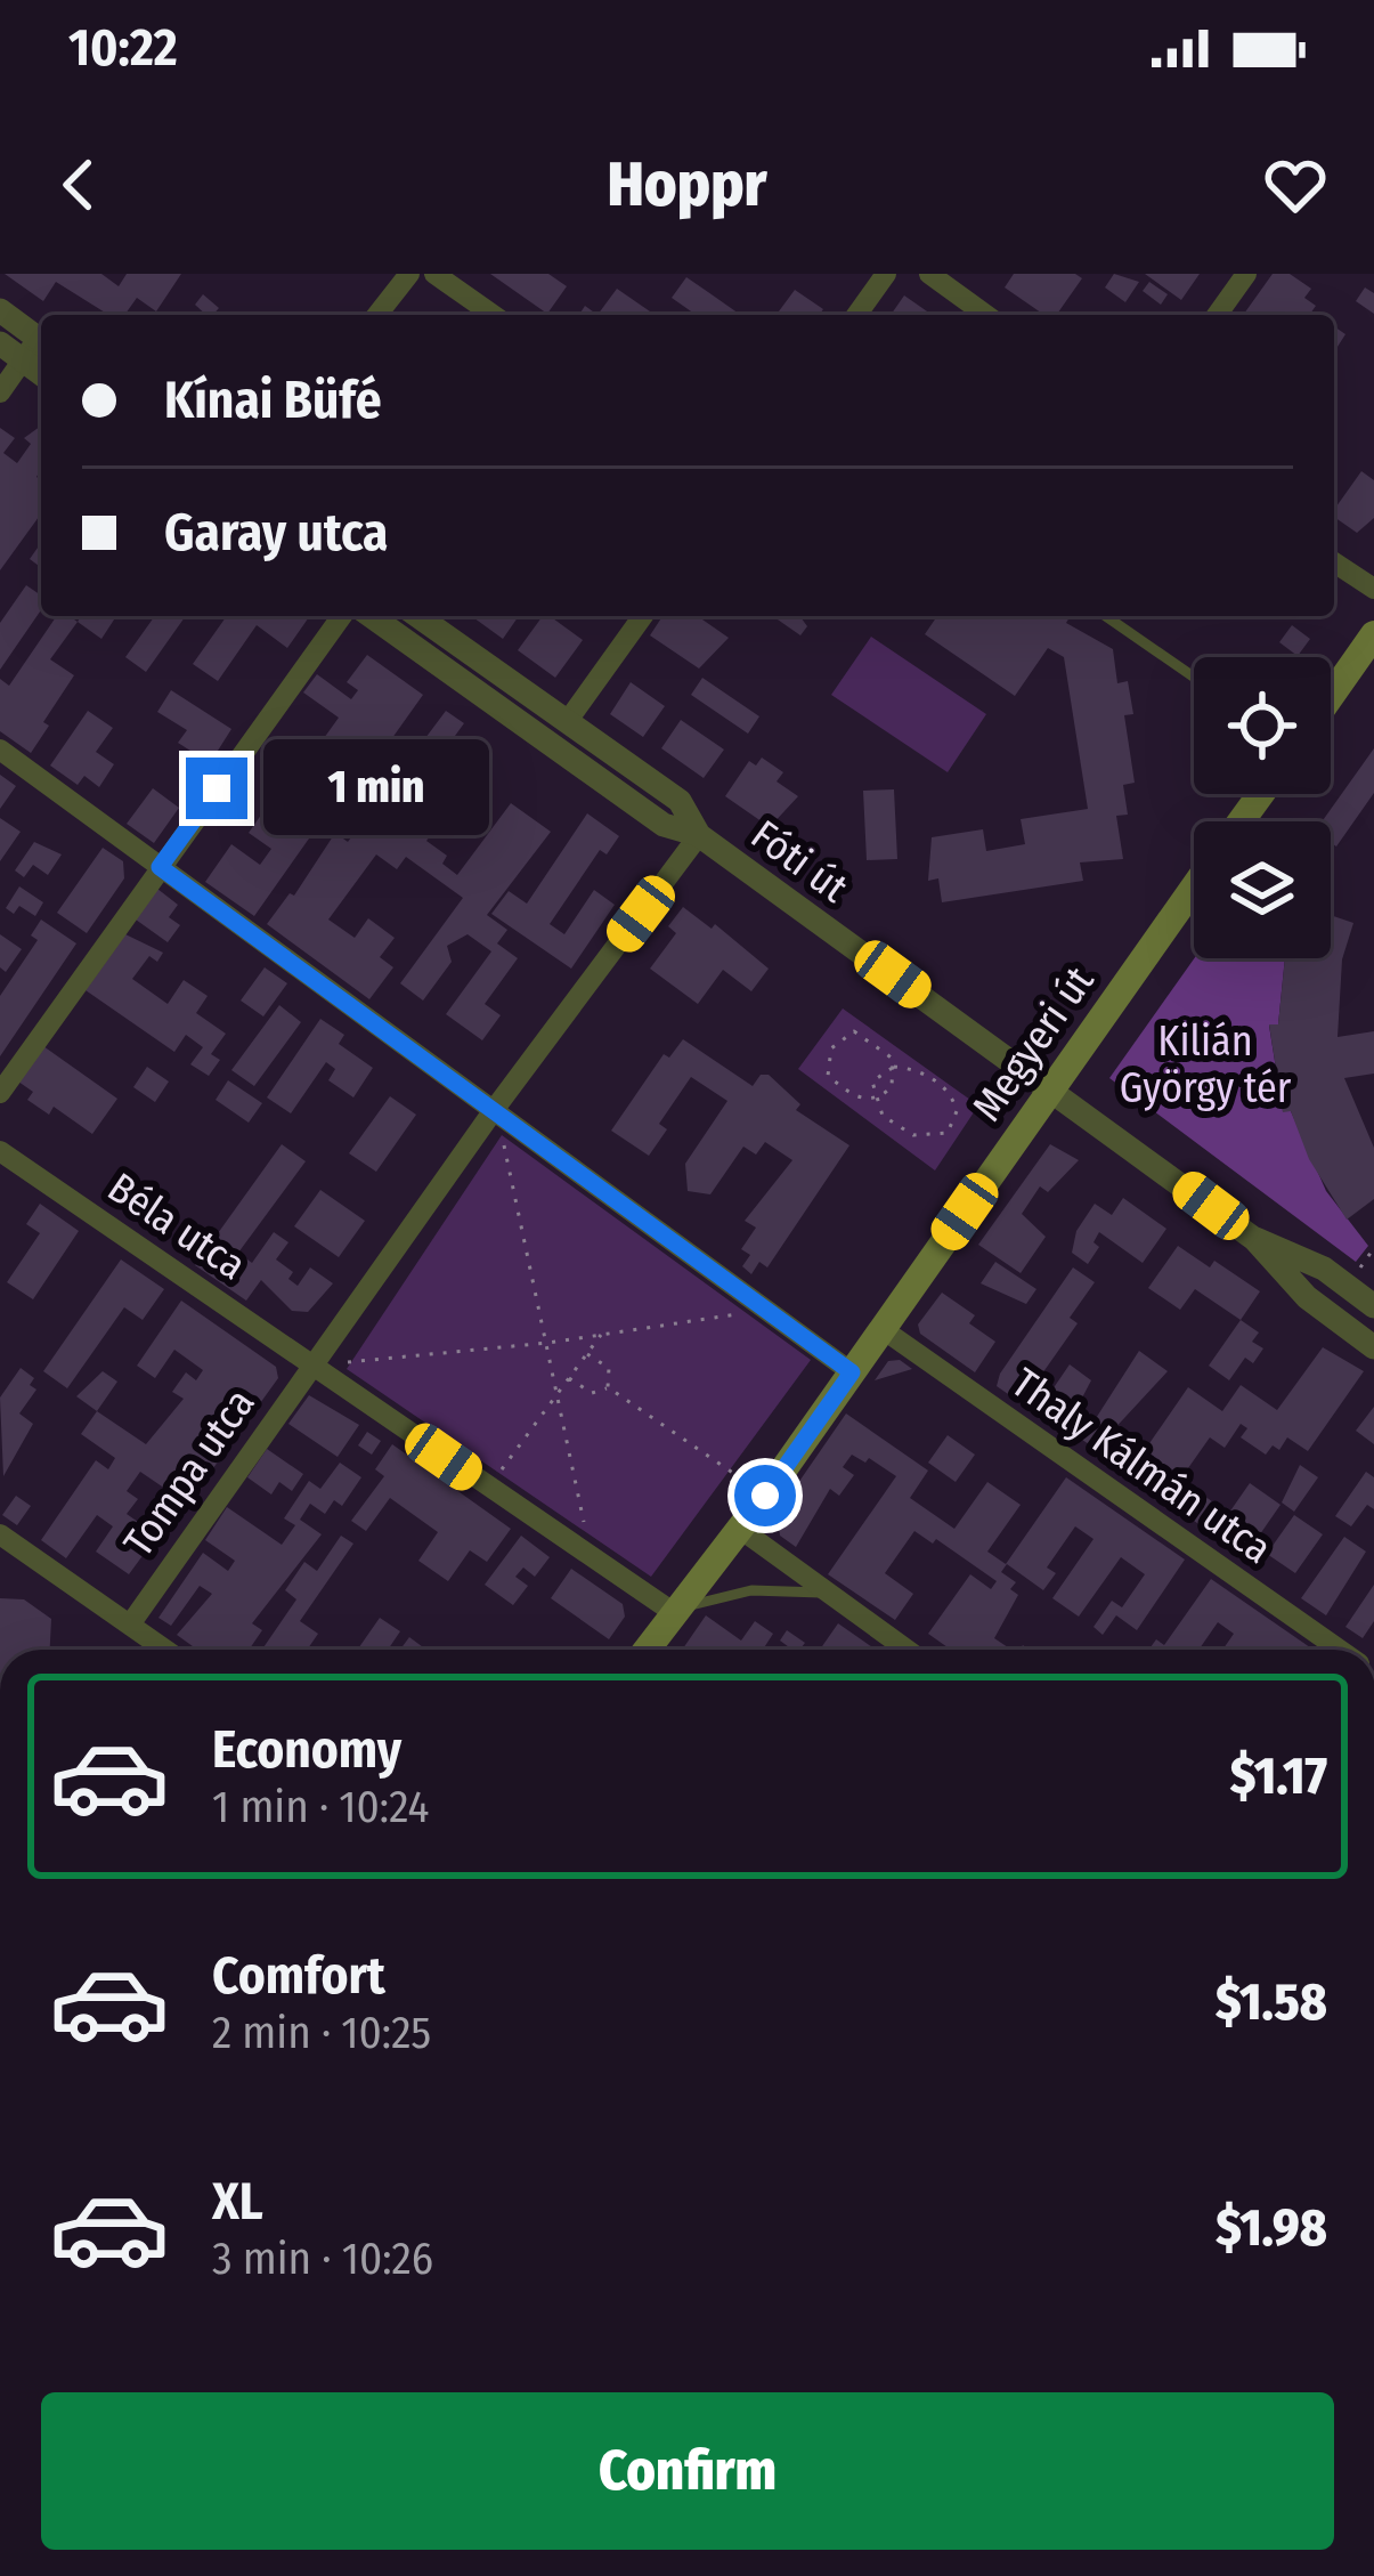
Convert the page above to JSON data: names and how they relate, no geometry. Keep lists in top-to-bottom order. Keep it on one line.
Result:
{"streets":{"main road":["Megyeri út"],"street":["Fóti út","Béla utca","Thaly Kálmán utca","Tompa utca"]},"crossings":[["Fóti út","Megyeri út"],["Megyeri út","Béla utca"],["Megyeri út","Thaly Kálmán utca"],["Béla utca","Tompa utca"]],"parks":["Kilián György tér"],"page":{"status":"10:22","header":"Hoppr","banner":["Kínai Büfé","Garay utca"],"bubble":"1 min","list":[{"name":"Economy","note":"1 min · 10:24","value":"$1.17"},{"name":"Comfort","note":"2 min · 10:25","value":"$1.58"},{"name":"XL","note":"3 min · 10:26","value":"$1.98"}],"buttons":"Confirm"}}
